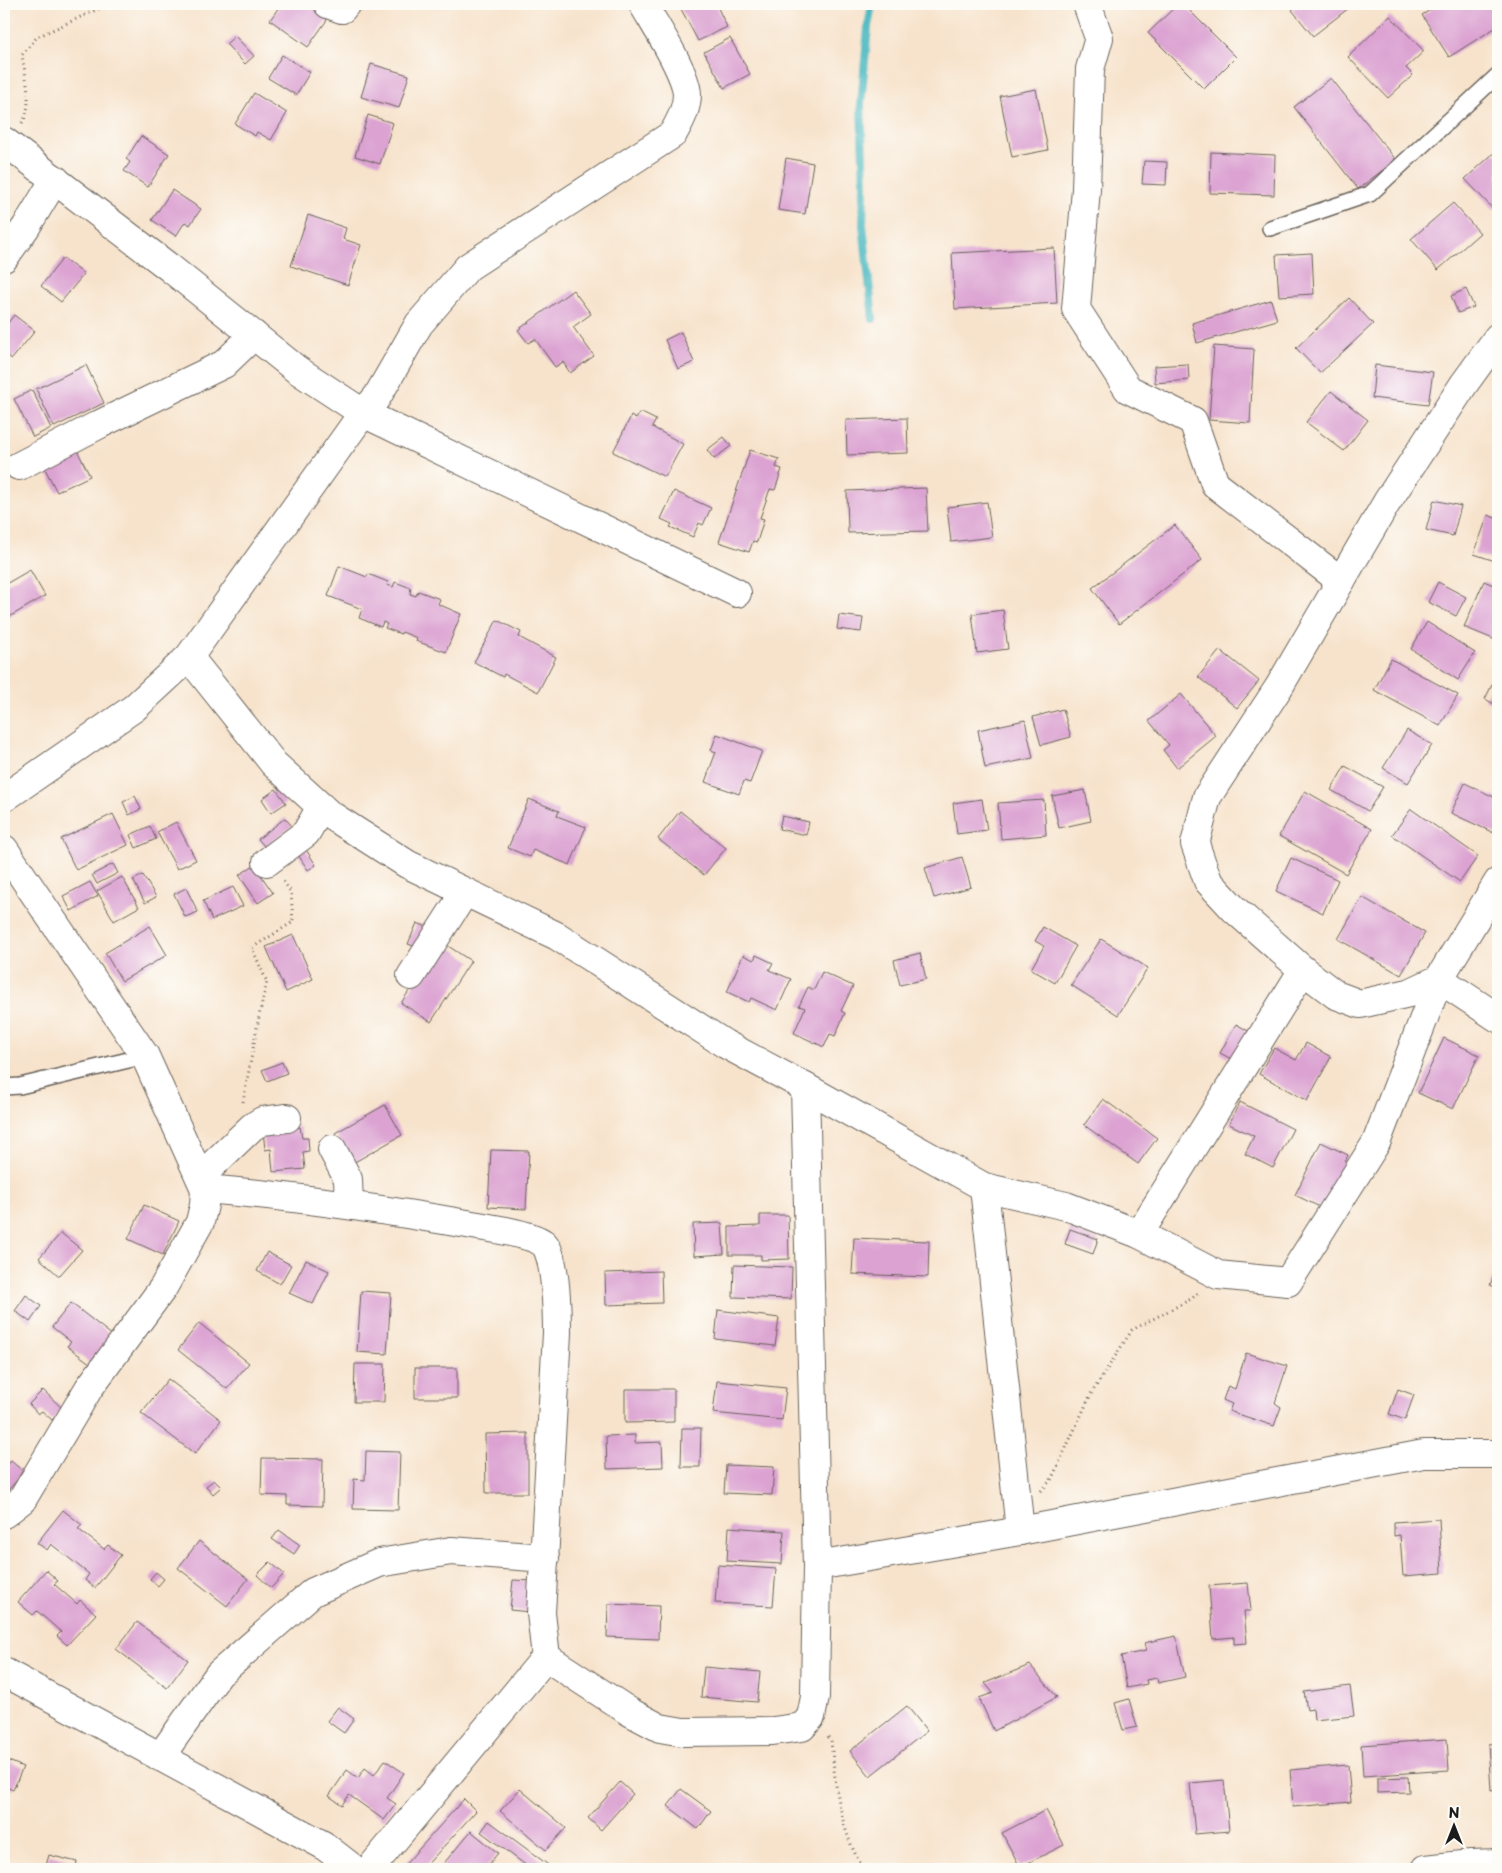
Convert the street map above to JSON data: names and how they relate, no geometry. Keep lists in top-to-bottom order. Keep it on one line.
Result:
{"north":"top"}
